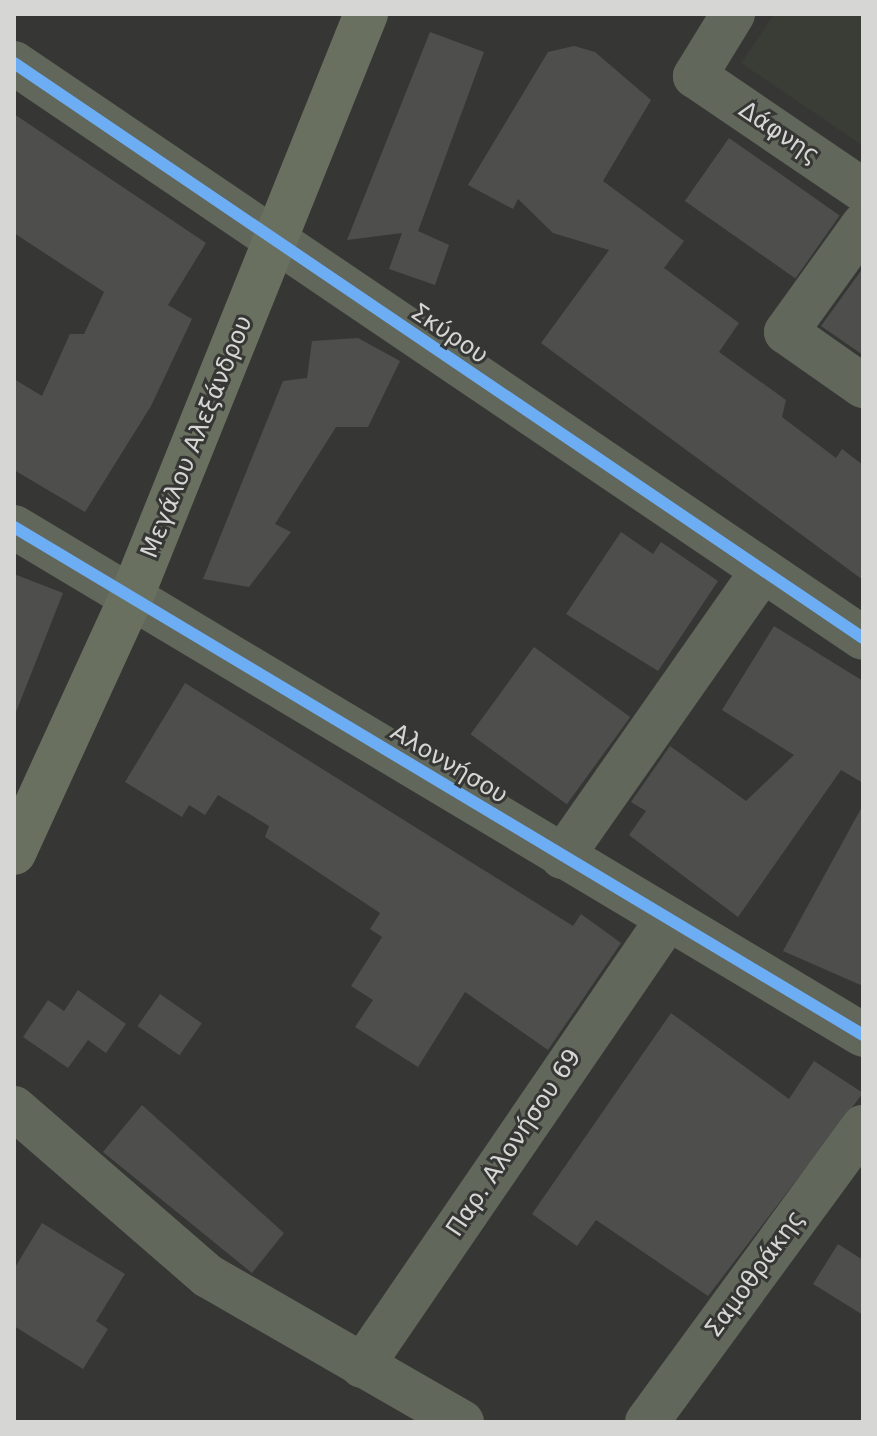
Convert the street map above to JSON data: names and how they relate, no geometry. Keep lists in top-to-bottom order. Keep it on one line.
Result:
{"streets":{"main road":["Μεγάλου Αλεξάνδρου"],"street":["Δάφνης","Σκύρου","Αλοννήσου","Παρ. Αλονήσου 69","Σαμοθράκης"]},"crossings":[["Σκύρου","Μεγάλου Αλεξάνδρου"],["Μεγάλου Αλεξάνδρου","Αλοννήσου"],["Αλοννήσου","Παρ. Αλονήσου 69"]]}
